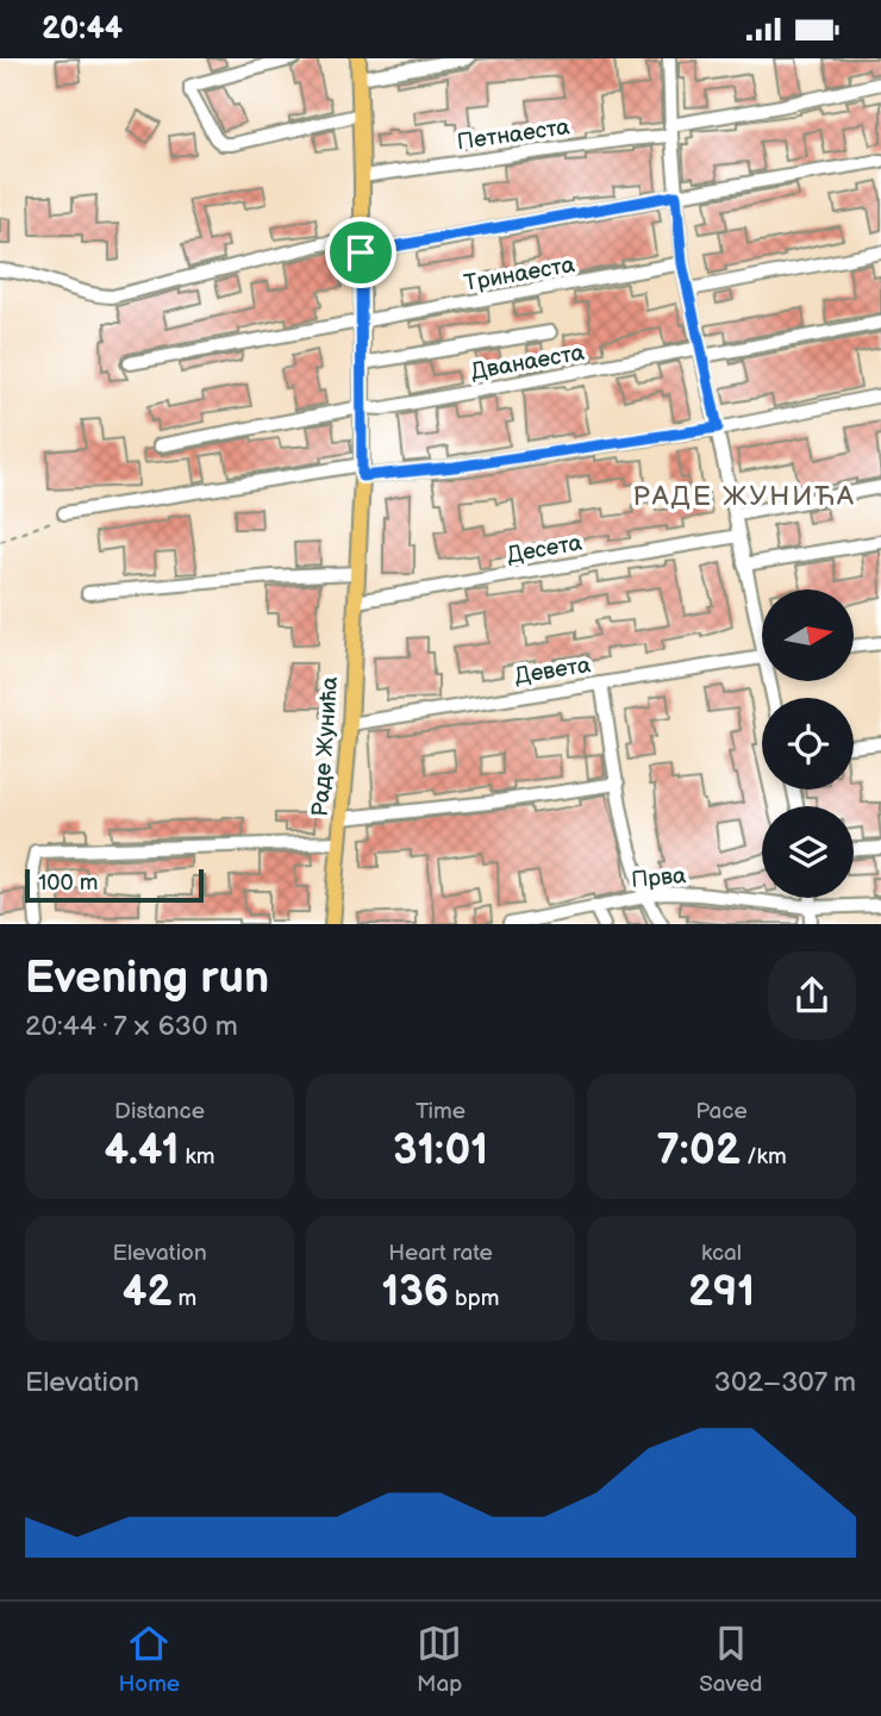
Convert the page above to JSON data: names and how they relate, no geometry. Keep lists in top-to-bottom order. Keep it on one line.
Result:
{"streets":{"main road":["Раде Жунића"],"street":["Петнаеста","Тринаеста","Дванаеста","Десета","Девета","Прва"]},"crossings":[["Петнаеста","Раде Жунића"],["Тринаеста","Раде Жунића"],["Дванаеста","Раде Жунића"],["Десета","Раде Жунића"],["Девета","Раде Жунића"]],"districts":["РАДЕ ЖУНИЋА"],"scale_bar":"100 m","north":"right","page":{"status":"20:44","scale":"100 m","heading":["Evening run","20:44 · 7 × 630 m"],"stats":[["Distance","4.41 km"],["Time","31:01"],["Pace","7:02 /km"],["Elevation","42 m"],["Heart rate","136 bpm"],["kcal","291"]],"chart":["Elevation","302–307 m"],"tabs":["Home","Map","Saved"]}}
